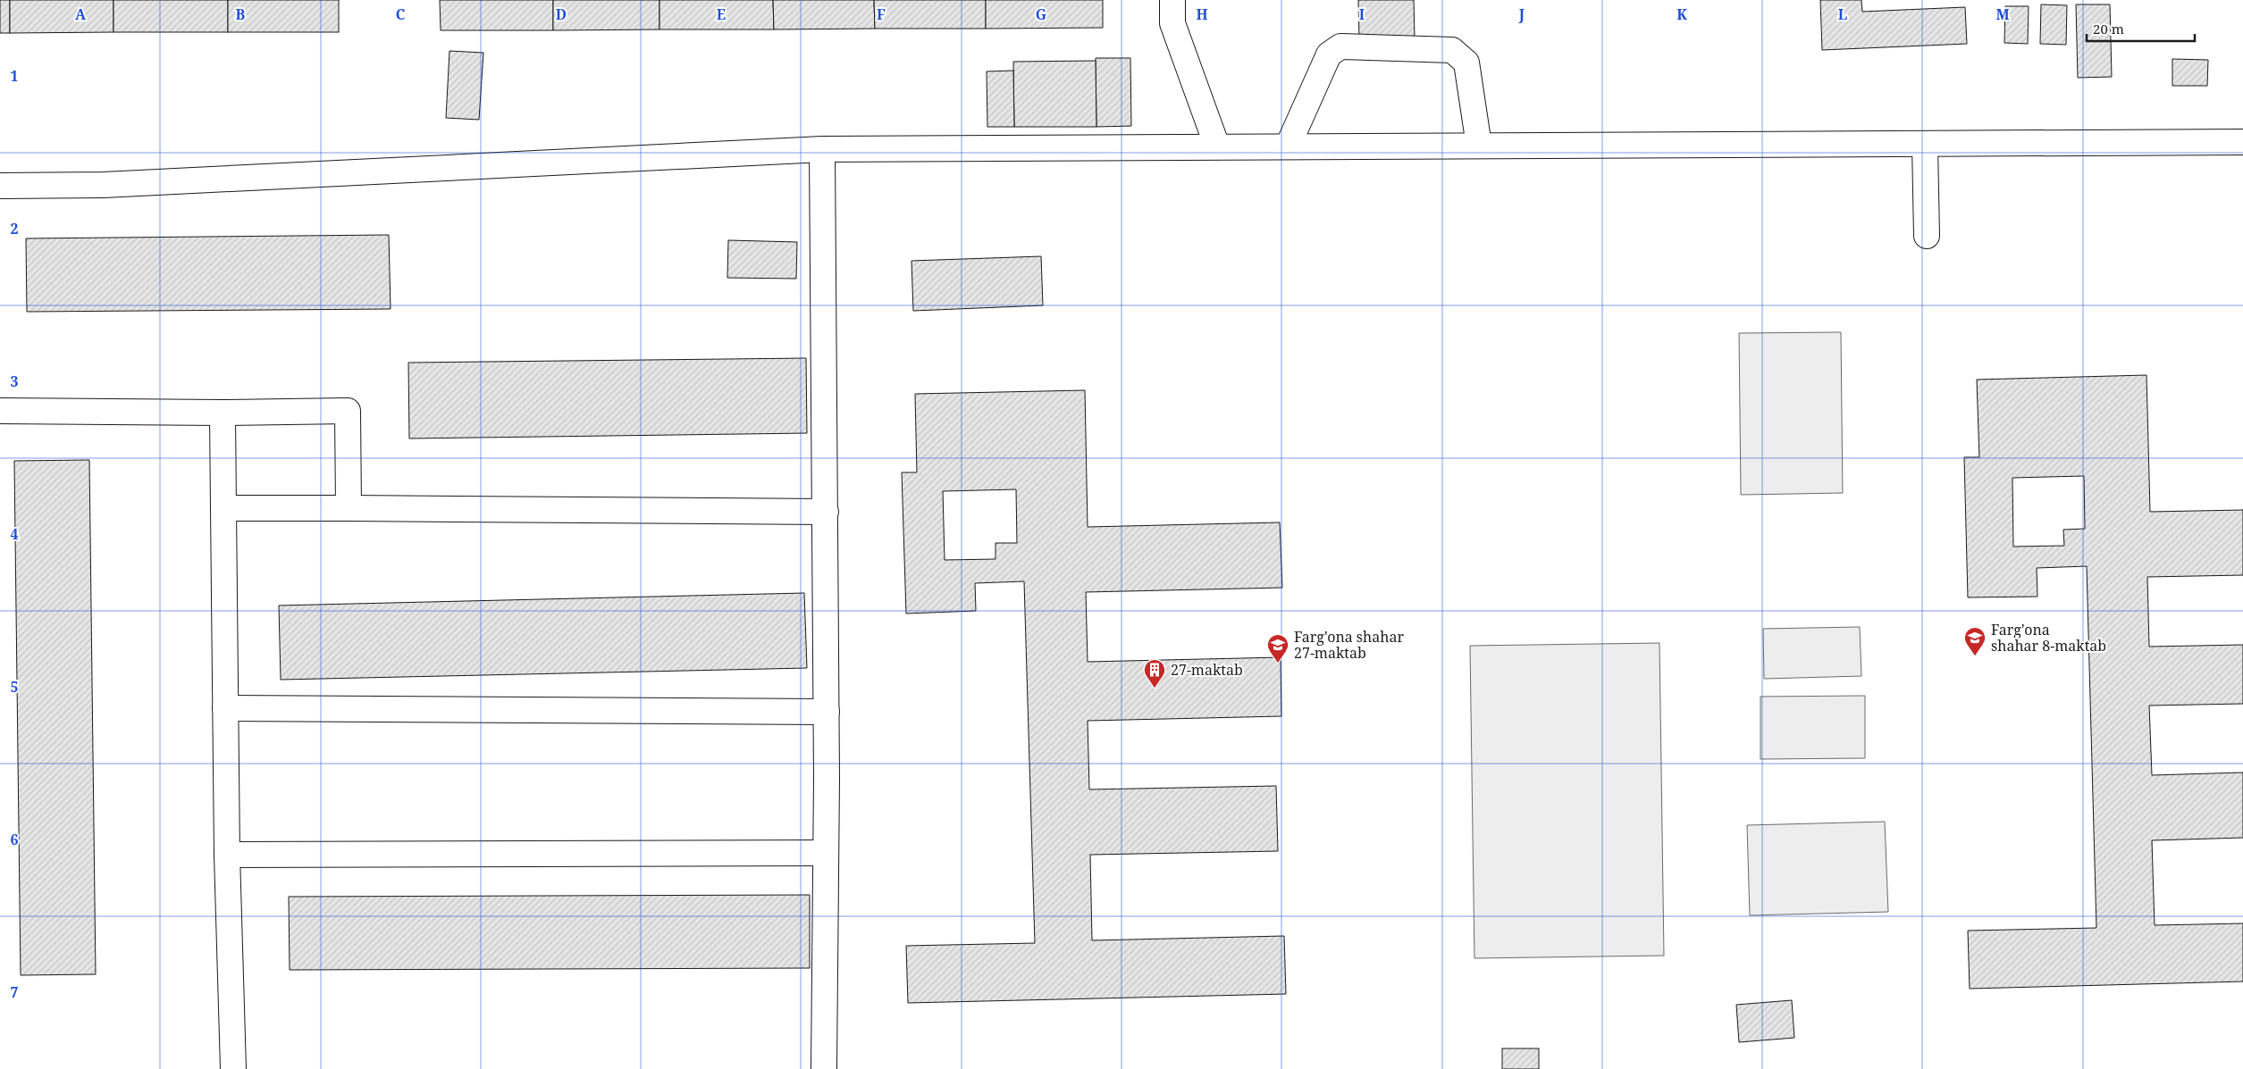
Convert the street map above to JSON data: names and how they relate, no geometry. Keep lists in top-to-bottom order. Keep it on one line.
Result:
{"places":{"school or university":["Farg'ona shahar 8-maktab","Farg'ona shahar 27-maktab"],"building":["27-maktab"]},"scale_bar":"20 m","grid":{"columns":["A","B","C","D","E","F","G","H","I","J","K","L","M"],"rows":["1","2","3","4","5","6","7"]}}
